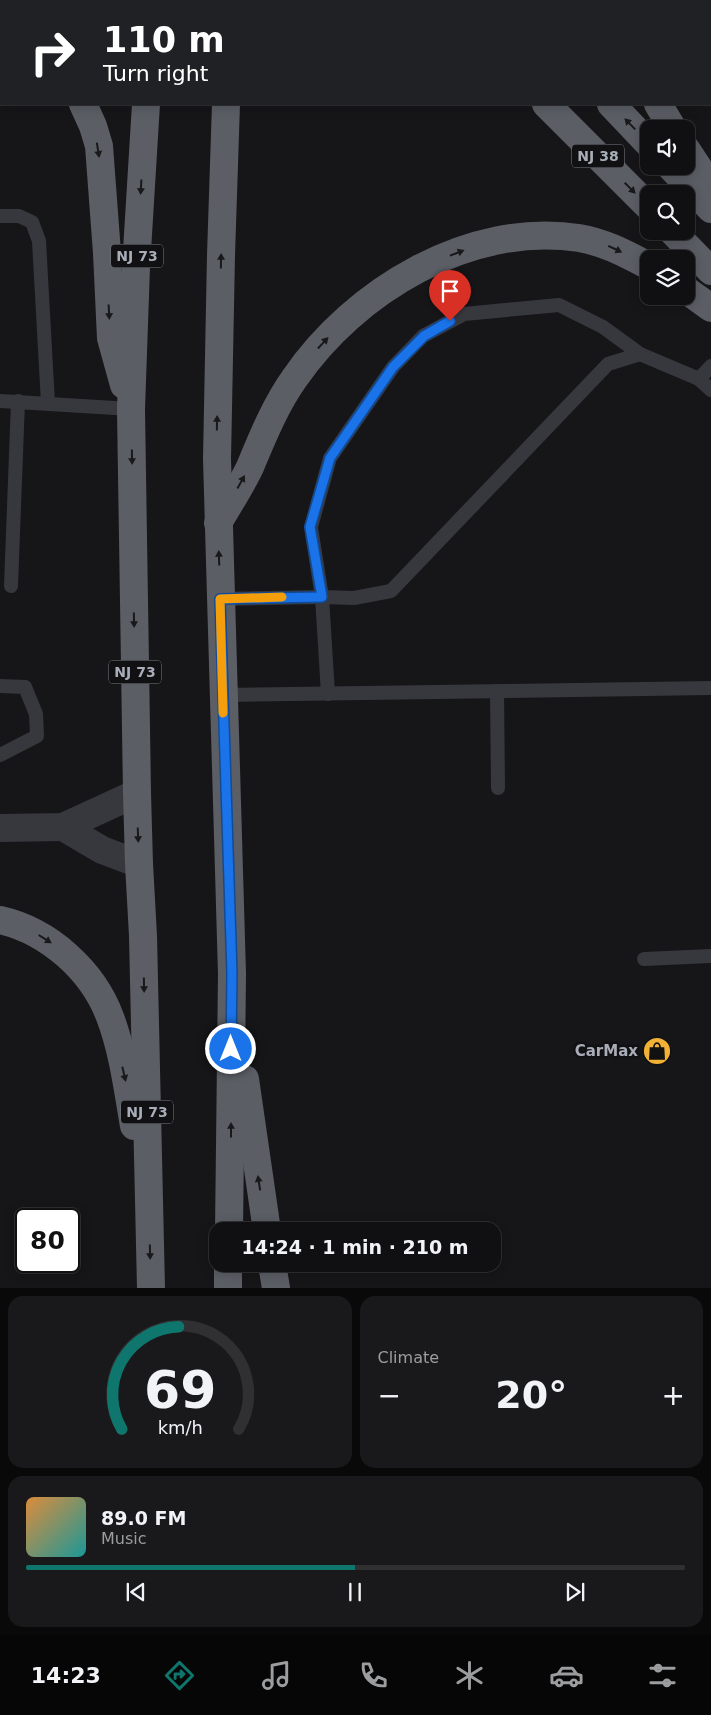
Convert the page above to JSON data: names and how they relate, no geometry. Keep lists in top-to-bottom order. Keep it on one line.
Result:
{"streets":{"highway":["NJ 38","NJ 73"]},"places":{"shop":["CarMax"]},"page":{"turn":["110 m","Turn right"],"limit":"80","trip":"14:24 · 1 min · 210 m","tile":"Climate","heat":["−","20°","+"],"song":["89.0 FM","Music"],"tabs":"14:23","gauge":["69","km/h"]}}
